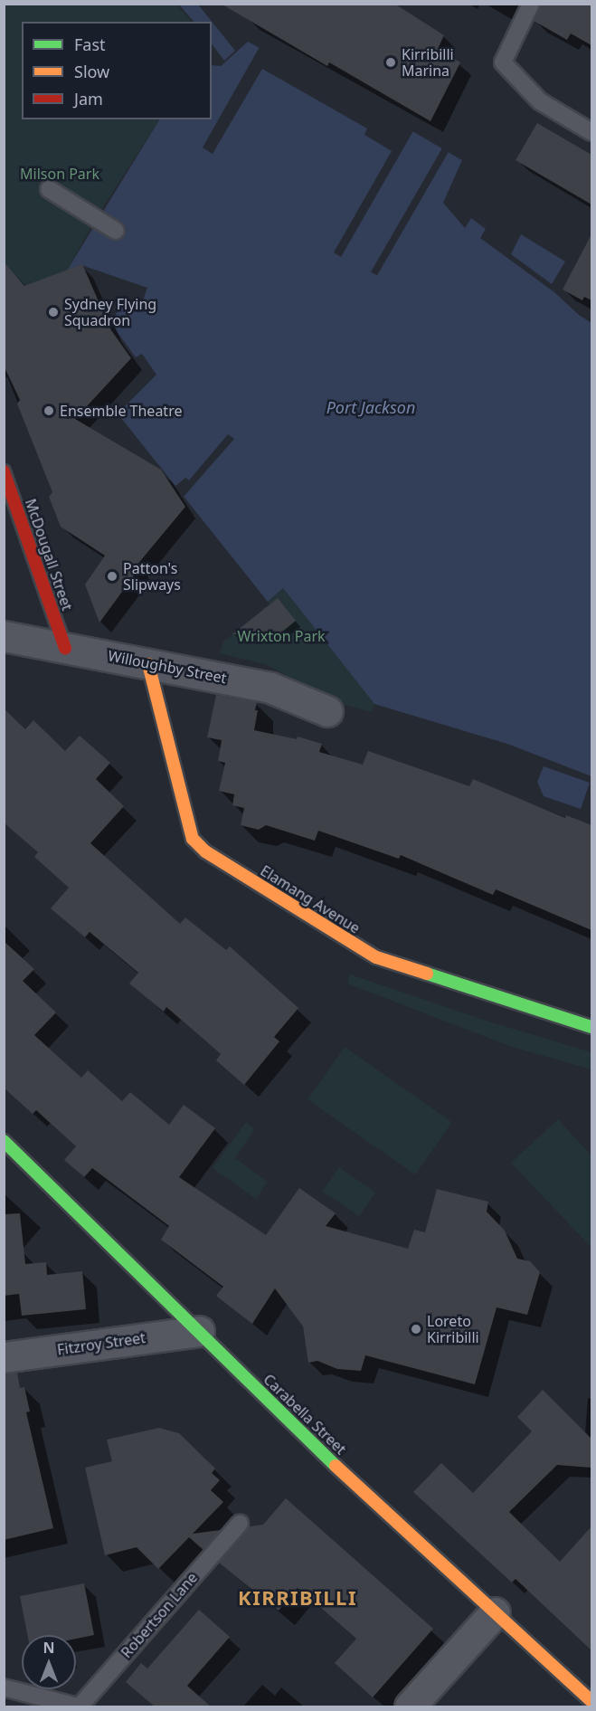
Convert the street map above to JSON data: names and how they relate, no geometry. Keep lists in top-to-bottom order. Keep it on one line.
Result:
{"streets":{"street":["McDougall Street","Willoughby Street","Elamang Avenue","Fitzroy Street","Carabella Street"],"lane":["Robertson Lane"]},"crossings":[["McDougall Street","Willoughby Street"],["Willoughby Street","Elamang Avenue"],["Fitzroy Street","Carabella Street"]],"districts":["KIRRIBILLI"],"water":["Port Jackson"],"parks":["Milson Park","Wrixton Park"],"places":["Kirribilli Marina","Sydney Flying Squadron","Ensemble Theatre","Patton's Slipways","Loreto Kirribilli"],"legend":["Fast","Slow","Jam"],"north":"top"}
